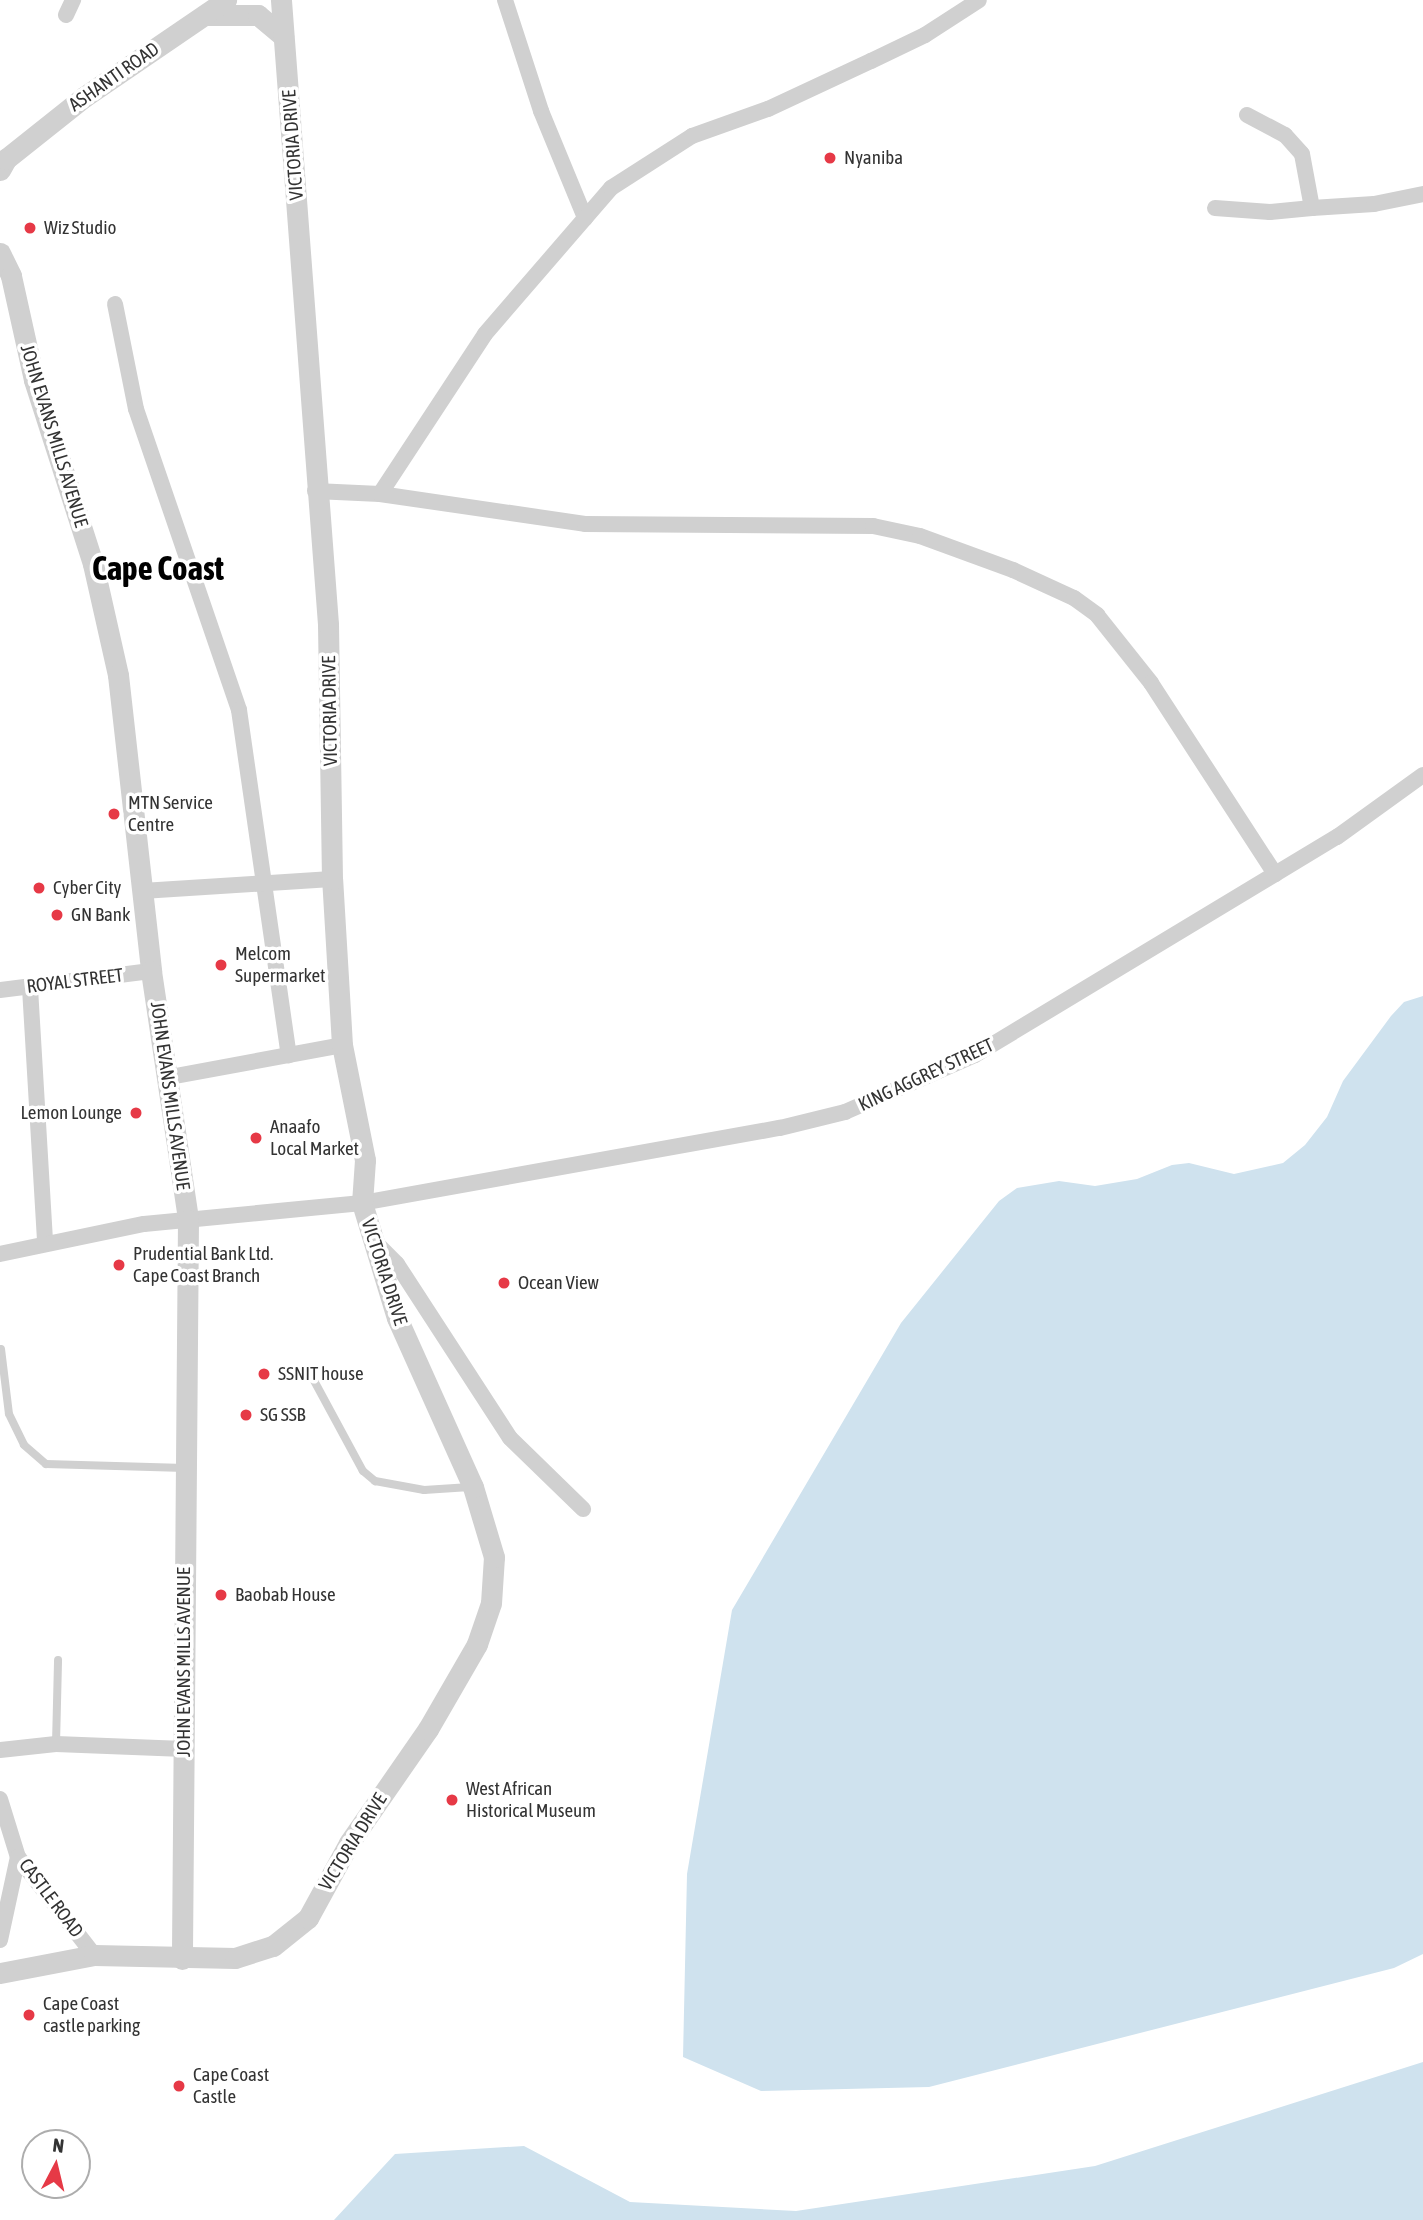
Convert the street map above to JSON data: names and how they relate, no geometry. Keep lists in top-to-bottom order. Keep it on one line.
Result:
{"streets":{"street":["ASHANTI ROAD","VICTORIA DRIVE","JOHN EVANS MILLS AVENUE","ROYAL STREET","KING AGGREY STREET","CASTLE ROAD"]},"crossings":[["VICTORIA DRIVE","JOHN EVANS MILLS AVENUE"],["VICTORIA DRIVE","KING AGGREY STREET"],["VICTORIA DRIVE","CASTLE ROAD"],["JOHN EVANS MILLS AVENUE","ROYAL STREET"],["JOHN EVANS MILLS AVENUE","KING AGGREY STREET"]],"districts":["Cape Coast"],"places":["Nyaniba","Wiz Studio","MTN Service Centre","Cyber City","GN Bank","Melcom Supermarket","Lemon Lounge","Anaafo Local Market","Prudential Bank Ltd. Cape Coast Branch","Ocean View","SSNIT house","SG SSB","Baobab House","West African Historical Museum","Cape Coast castle parking","Cape Coast Castle"],"north":"top"}
